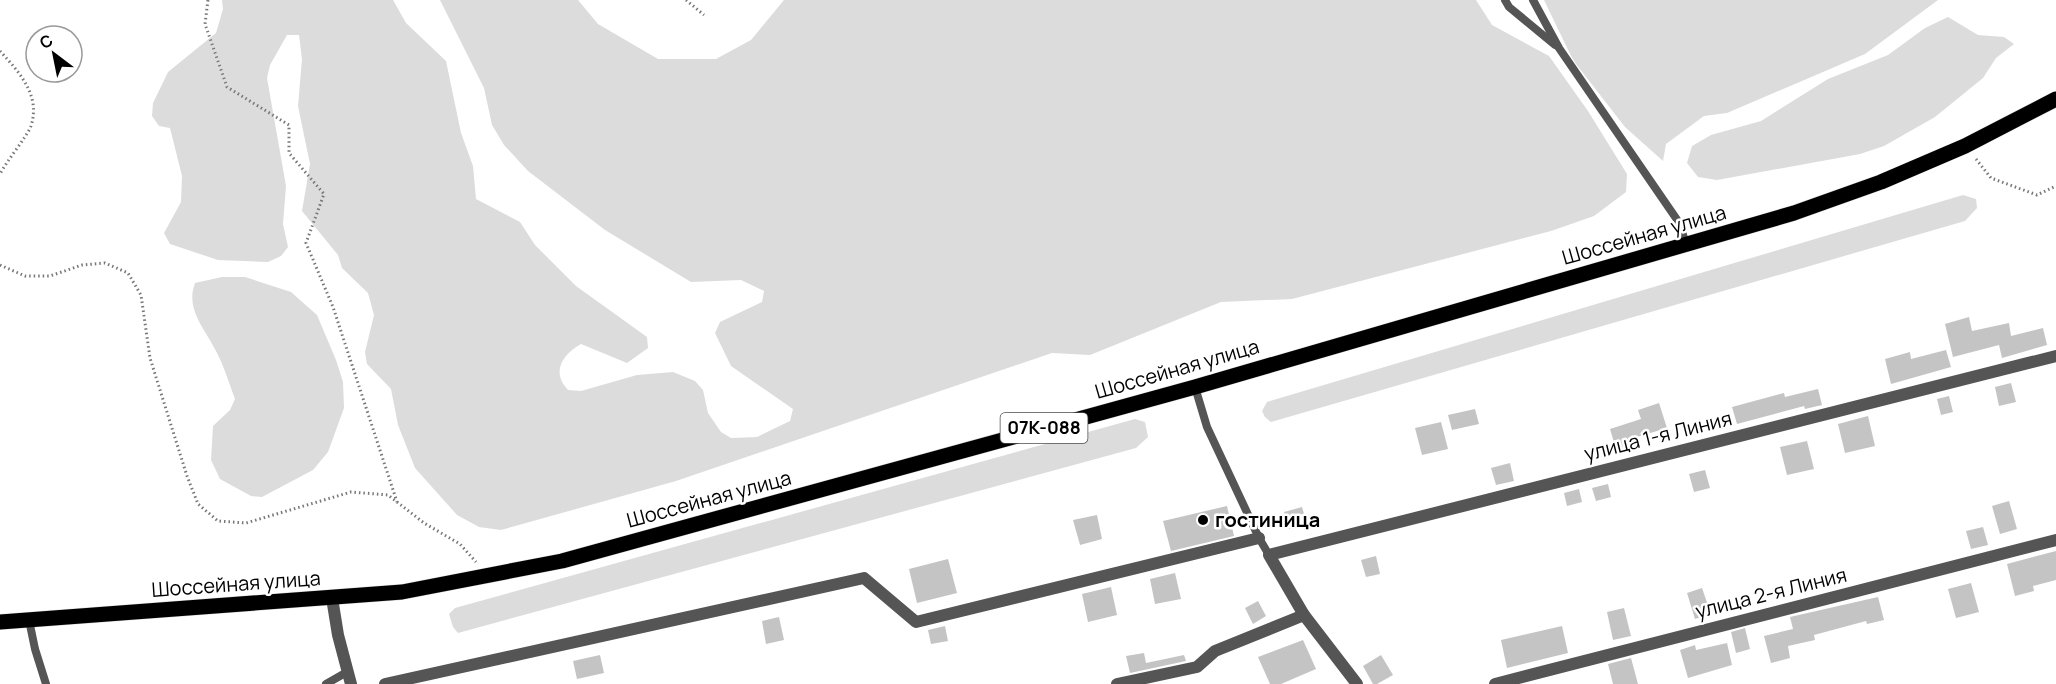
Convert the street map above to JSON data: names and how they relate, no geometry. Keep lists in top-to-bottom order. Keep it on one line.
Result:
{"streets":{"main road":["Шоссейная улица","07К-088"],"street":["улица 1-я Линия","улица 2-я Линия"]},"places":["гостиница"],"north":"top left"}
